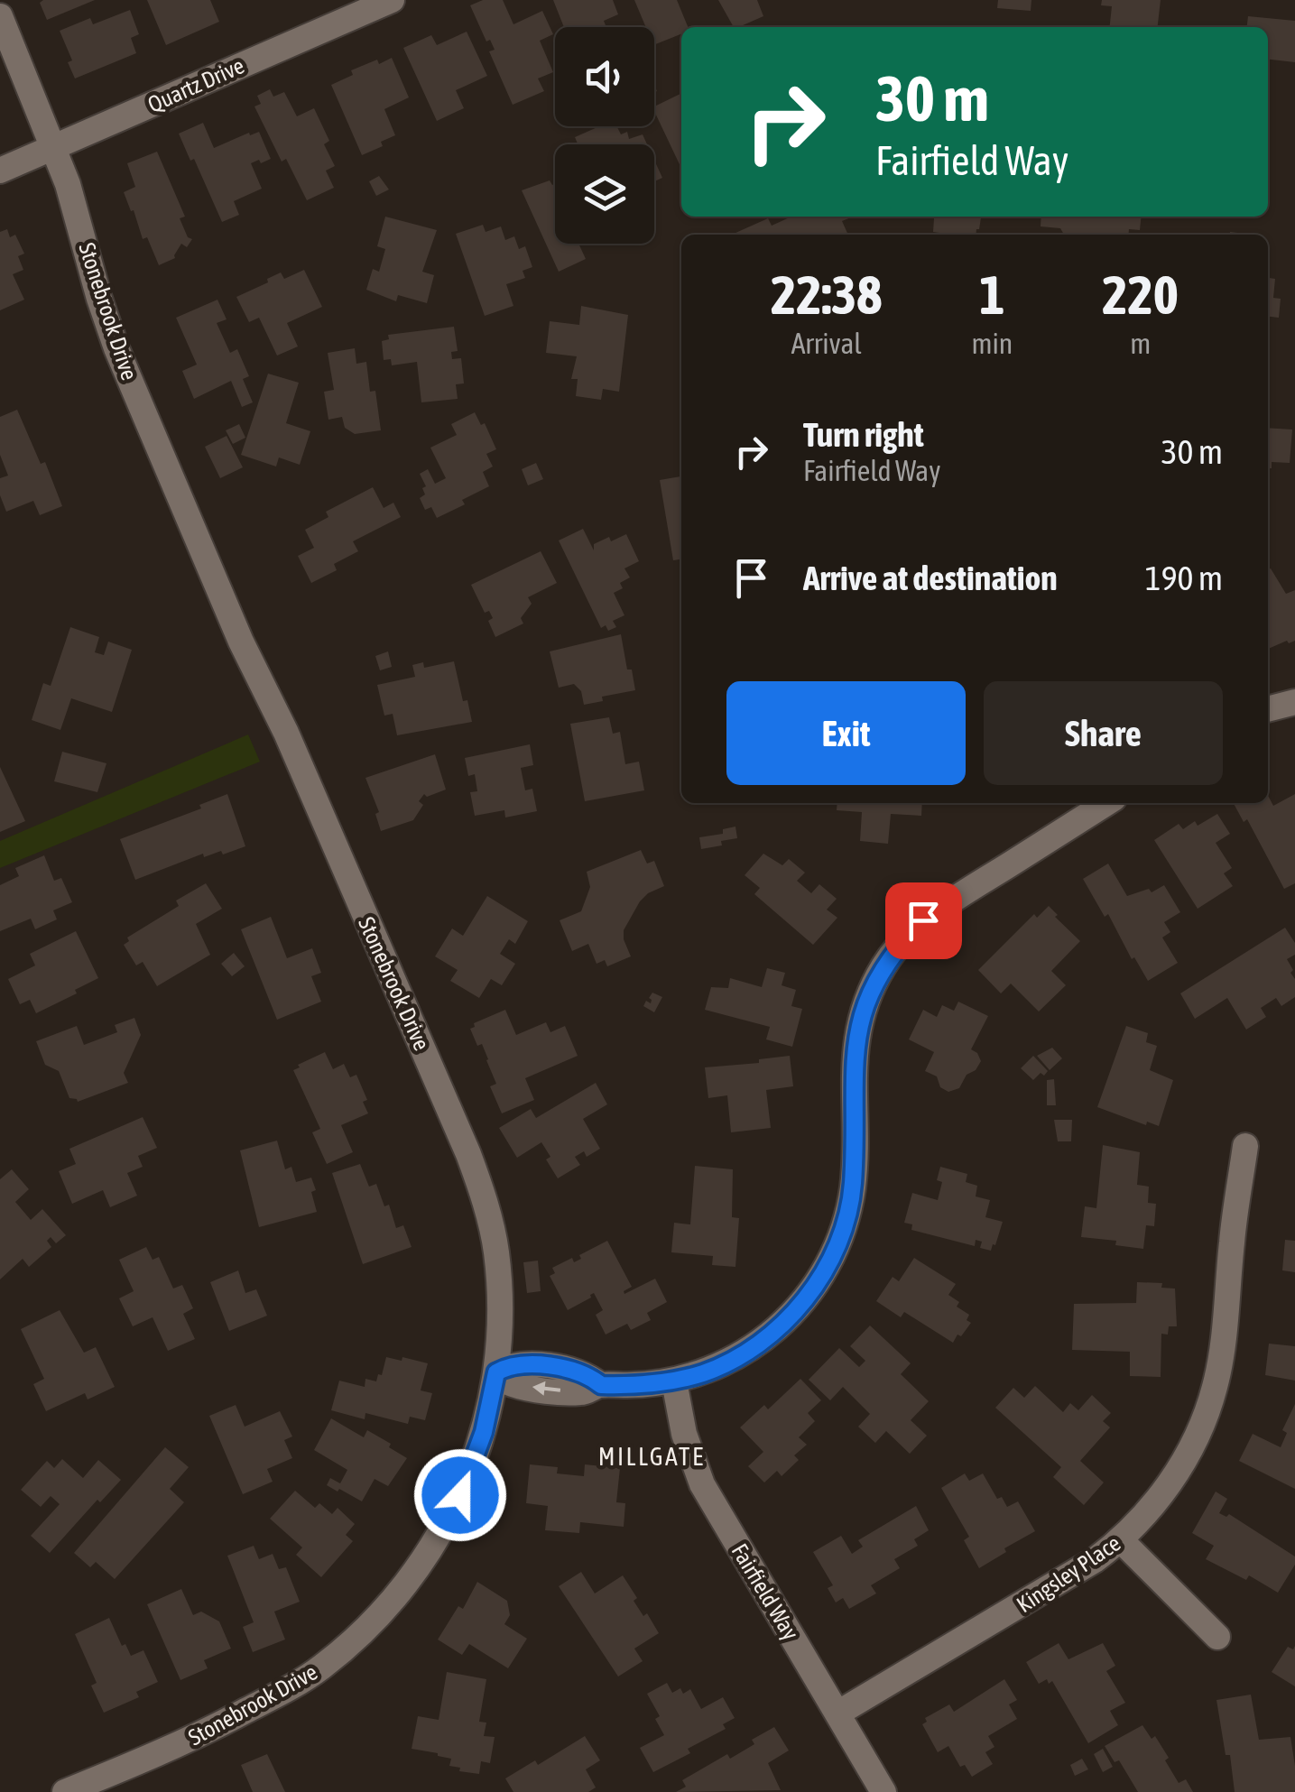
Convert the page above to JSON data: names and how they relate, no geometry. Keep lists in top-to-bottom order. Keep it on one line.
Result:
{"streets":{"street":["Quartz Drive","Stonebrook Drive","Kingsley Place","Fairfield Way"]},"crossings":[["Quartz Drive","Stonebrook Drive"],["Kingsley Place","Fairfield Way"]],"districts":["MILLGATE"],"page":{"turn":["30 m","Fairfield Way"],"eta":["22:38","Arrival","1","min","220","m"],"list":[{"name":"Turn right","note":"Fairfield Way","value":"30 m"},{"name":"Arrive at destination","value":"190 m"}],"buttons":["Exit","Share"]}}
